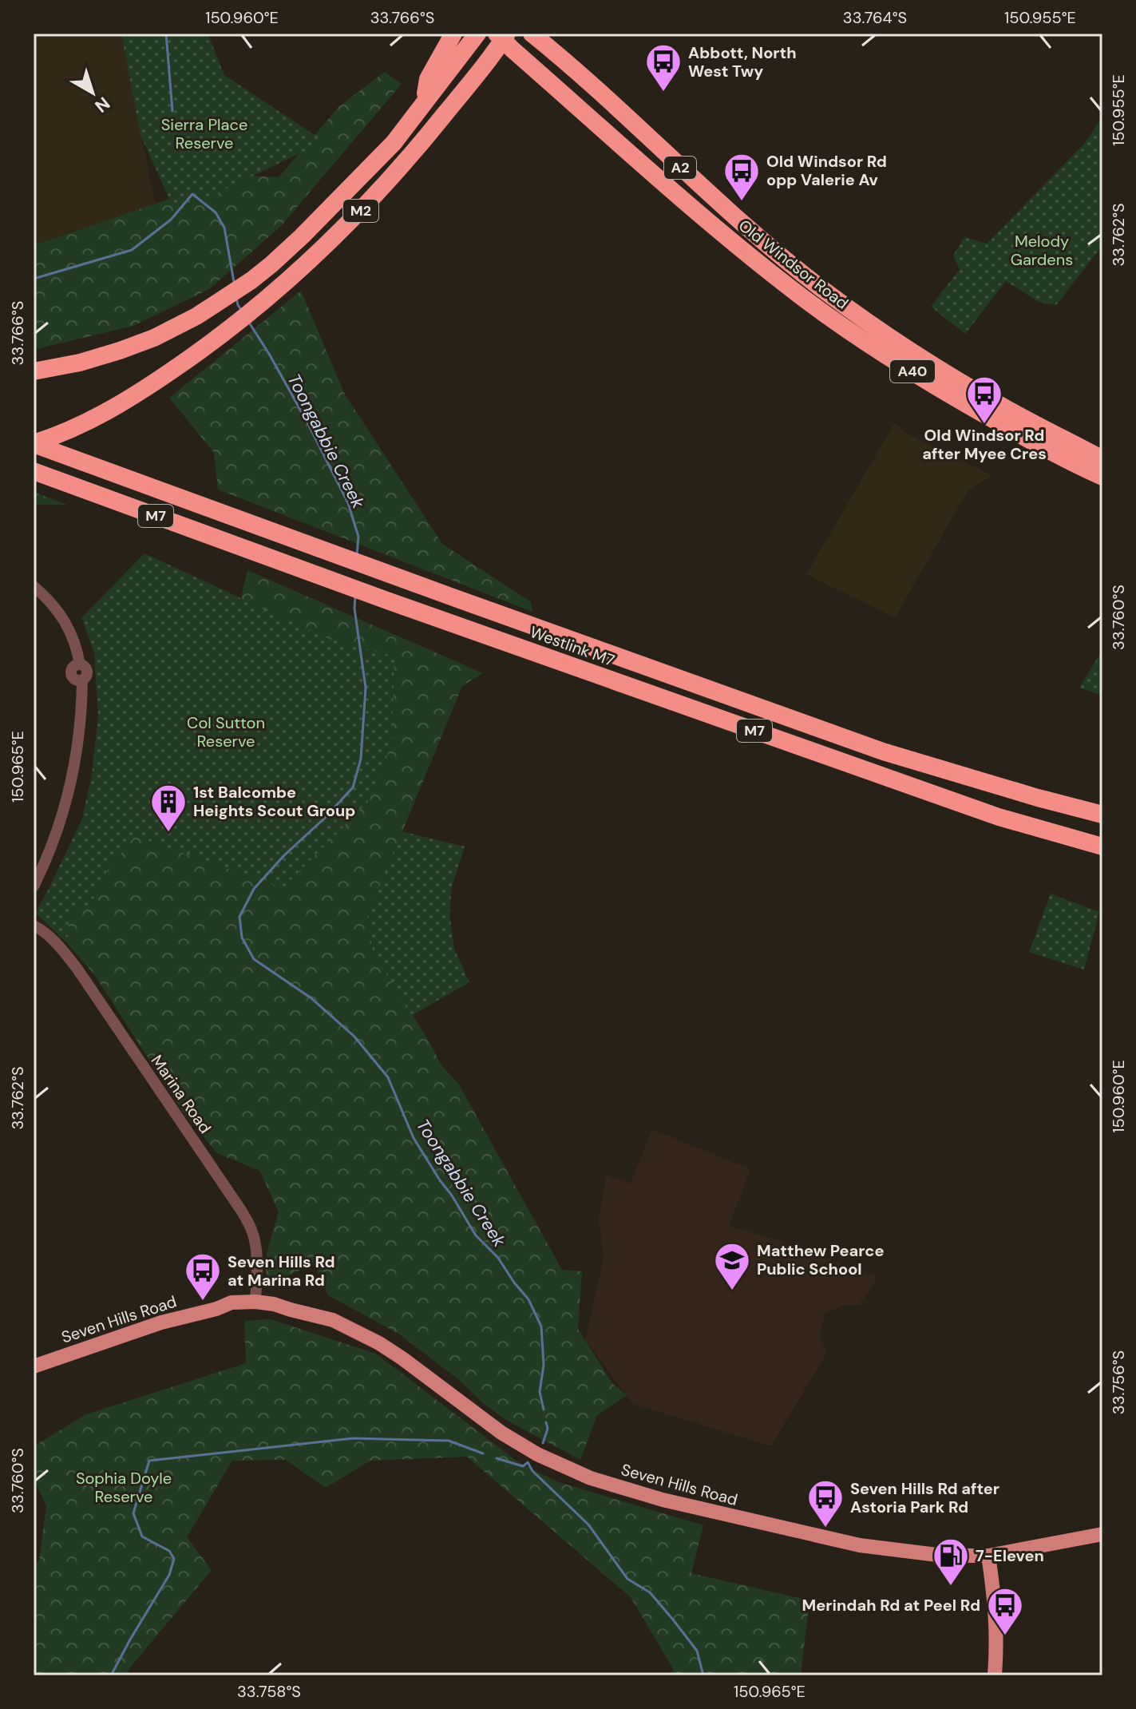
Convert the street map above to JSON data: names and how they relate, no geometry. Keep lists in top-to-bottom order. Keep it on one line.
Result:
{"streets":{"highway":["A2","M2","Old Windsor Road","A40","M7","Westlink M7"],"main road":["Seven Hills Road"],"street":["Marina Road"]},"crossings":[["M2","Old Windsor Road"],["M2","Westlink M7"],["Marina Road","Seven Hills Road"]],"water":["Toongabbie Creek"],"parks":["Sierra Place Reserve","Melody Gardens","Col Sutton Reserve","Sophia Doyle Reserve"],"places":{"bus stop":["Abbott, North West Twy","Old Windsor Rd opp Valerie Av","Old Windsor Rd after Myee Cres","Seven Hills Rd at Marina Rd","Seven Hills Rd after Astoria Park Rd","Merindah Rd at Peel Rd"],"building":["1st Balcombe Heights Scout Group"],"school or university":["Matthew Pearce Public School"],"fuel station":["7-Eleven"]},"north":"bottom right","coordinates":["150.960°E","33.766°S","33.764°S","150.955°E","33.762°S","33.760°S","150.965°E","33.756°S","33.758°S"]}
